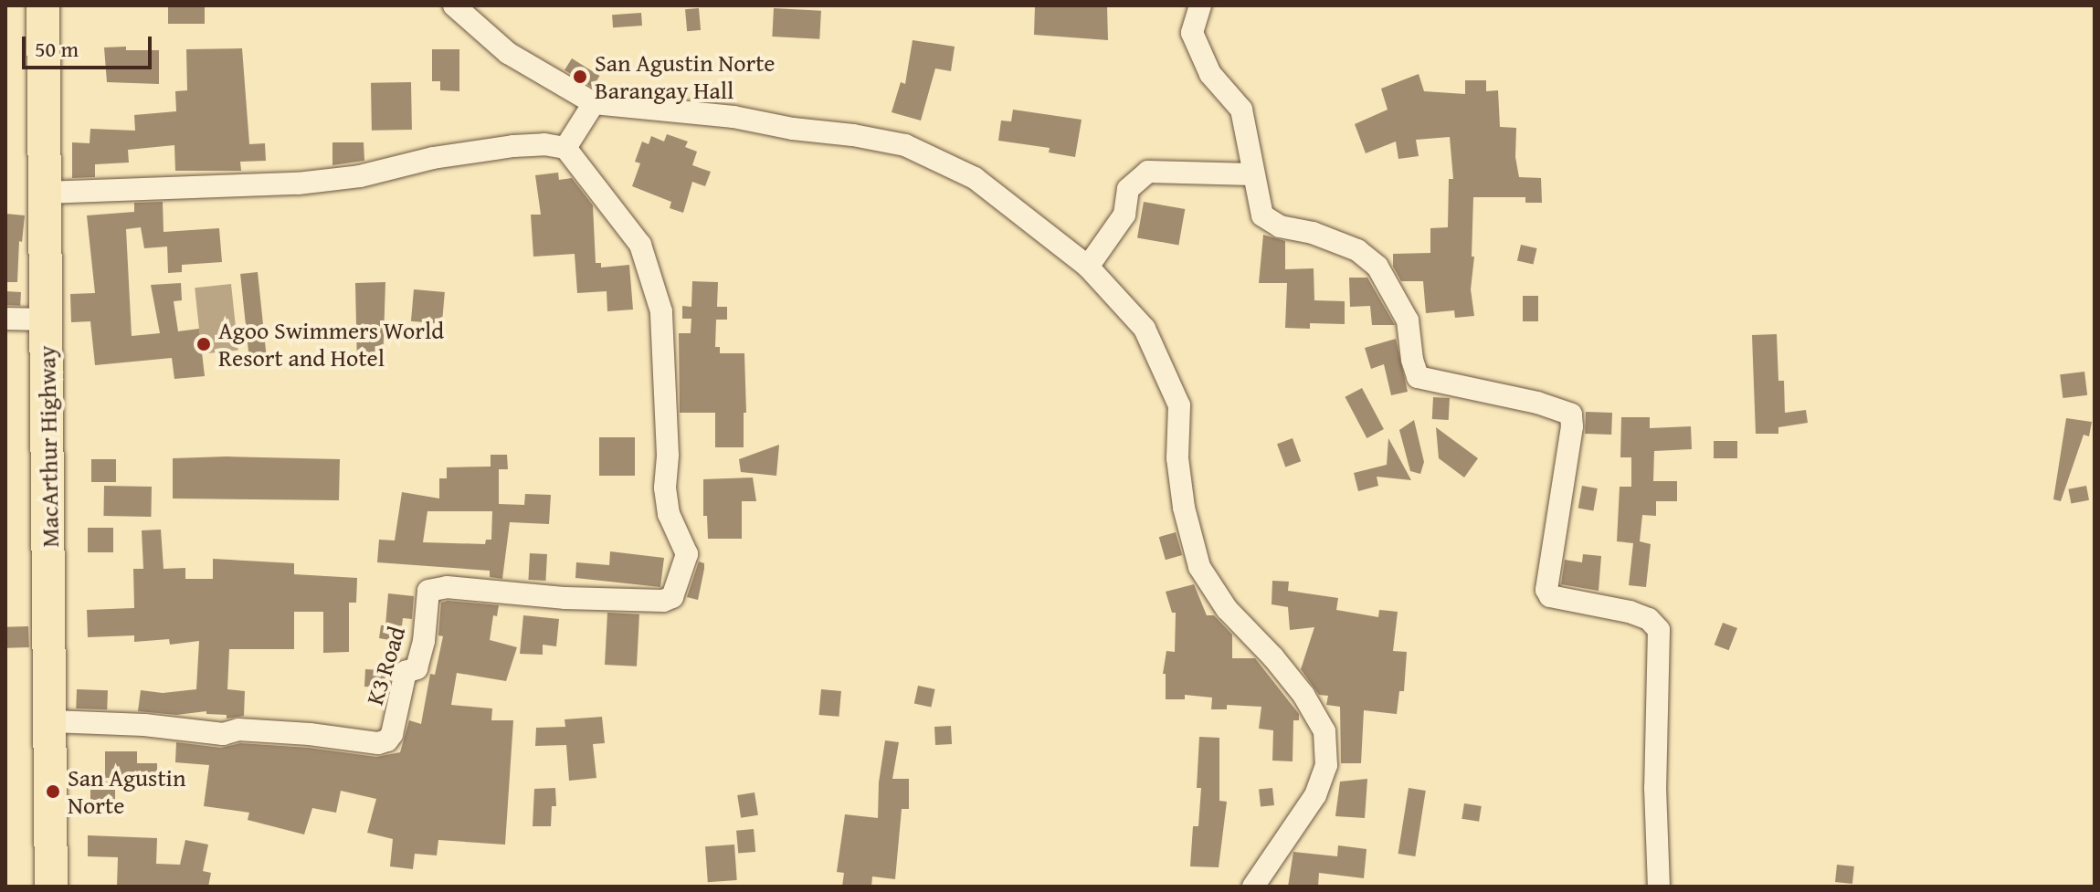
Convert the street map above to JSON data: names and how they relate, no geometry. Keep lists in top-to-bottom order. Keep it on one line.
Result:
{"streets":{"highway":["MacArthur Highway"],"street":["K3 Road"]},"crossings":[["MacArthur Highway","K3 Road"]],"places":["San Agustin Norte Barangay Hall","Agoo Swimmers World Resort and Hotel","San Agustin Norte"],"scale_bar":"50 m"}
